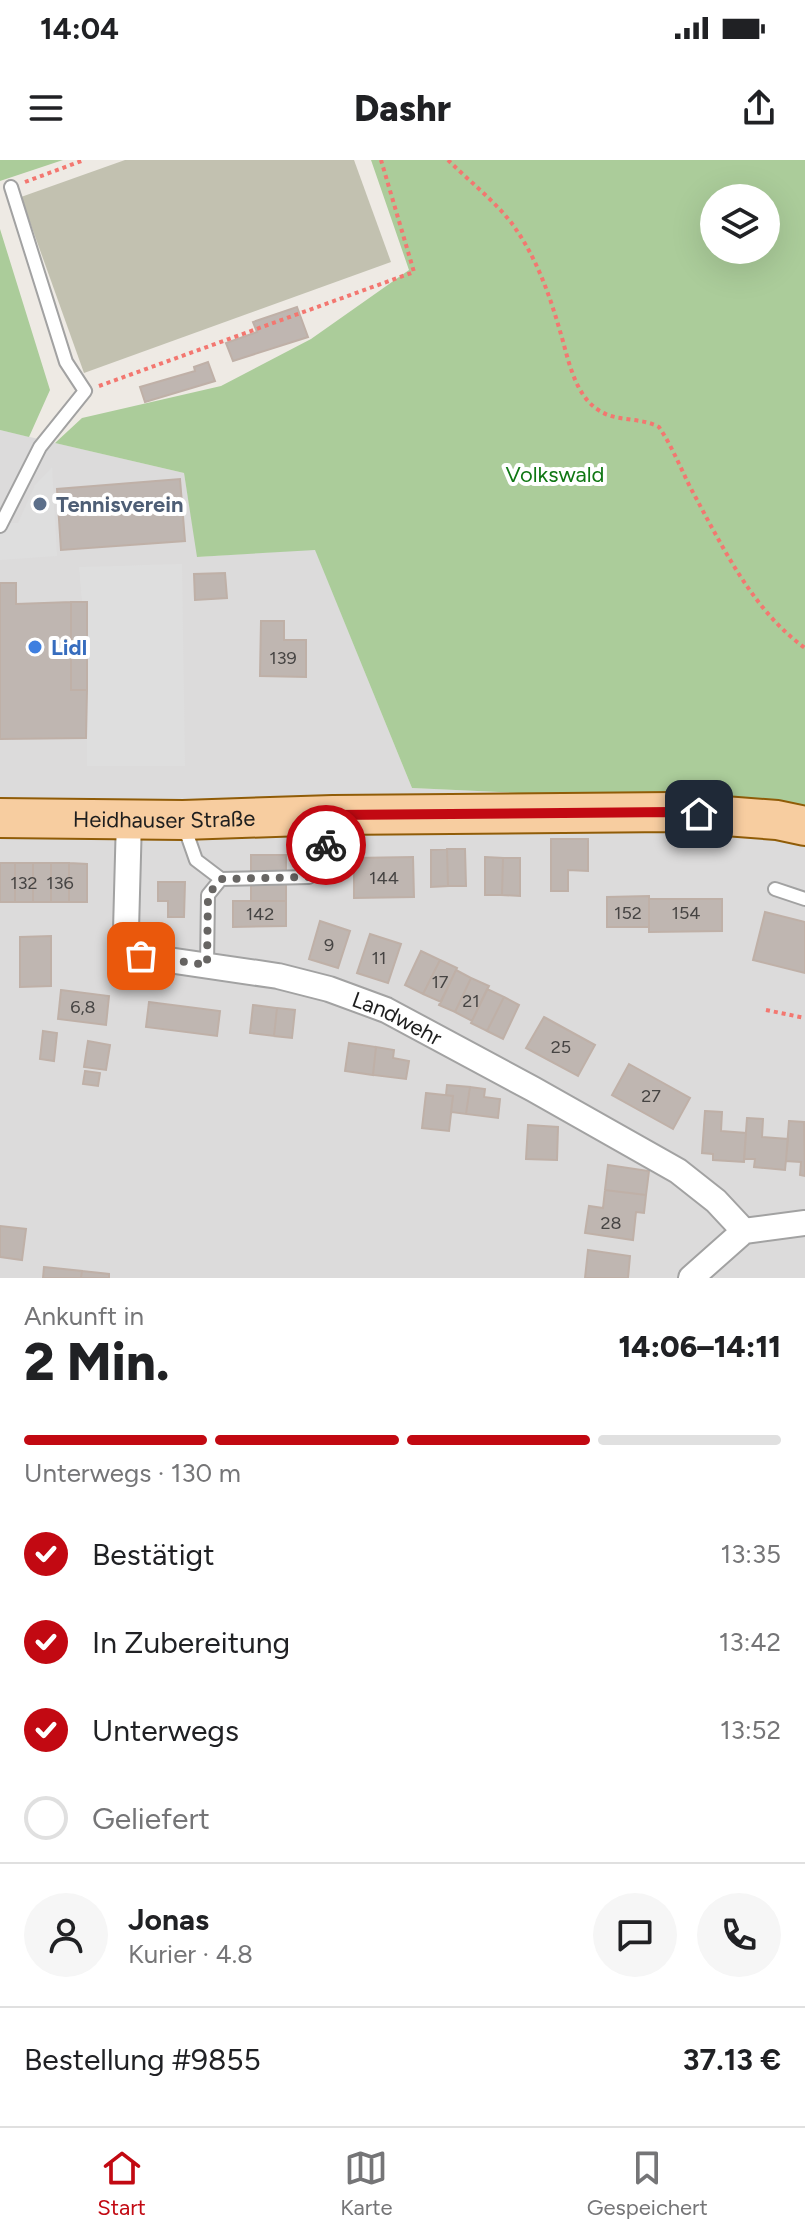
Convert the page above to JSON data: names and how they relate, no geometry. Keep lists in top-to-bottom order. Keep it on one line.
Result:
{"streets":{"main road":["Heidhauser Straße"],"street":["Landwehr"]},"crossings":[["Heidhauser Straße","Landwehr"]],"parks":["Volkswald"],"places":["Tennisverein","Lidl"],"house_numbers":["139","144","132","136","152","154","142","9","11","17","21","6,8","25","27","28"],"page":{"status":"14:04","header":"Dashr","heading":["2 Min.","Ankunft in","14:06–14:11"],"panel":["Jonas","Kurier · 4.8","Bestellung #9855","37.13 €"],"bar":"Unterwegs · 130 m","list":[["Bestätigt","13:35"],["In Zubereitung","13:42"],["Unterwegs","13:52"],"Geliefert"],"tabs":["Start","Karte","Gespeichert"]}}
